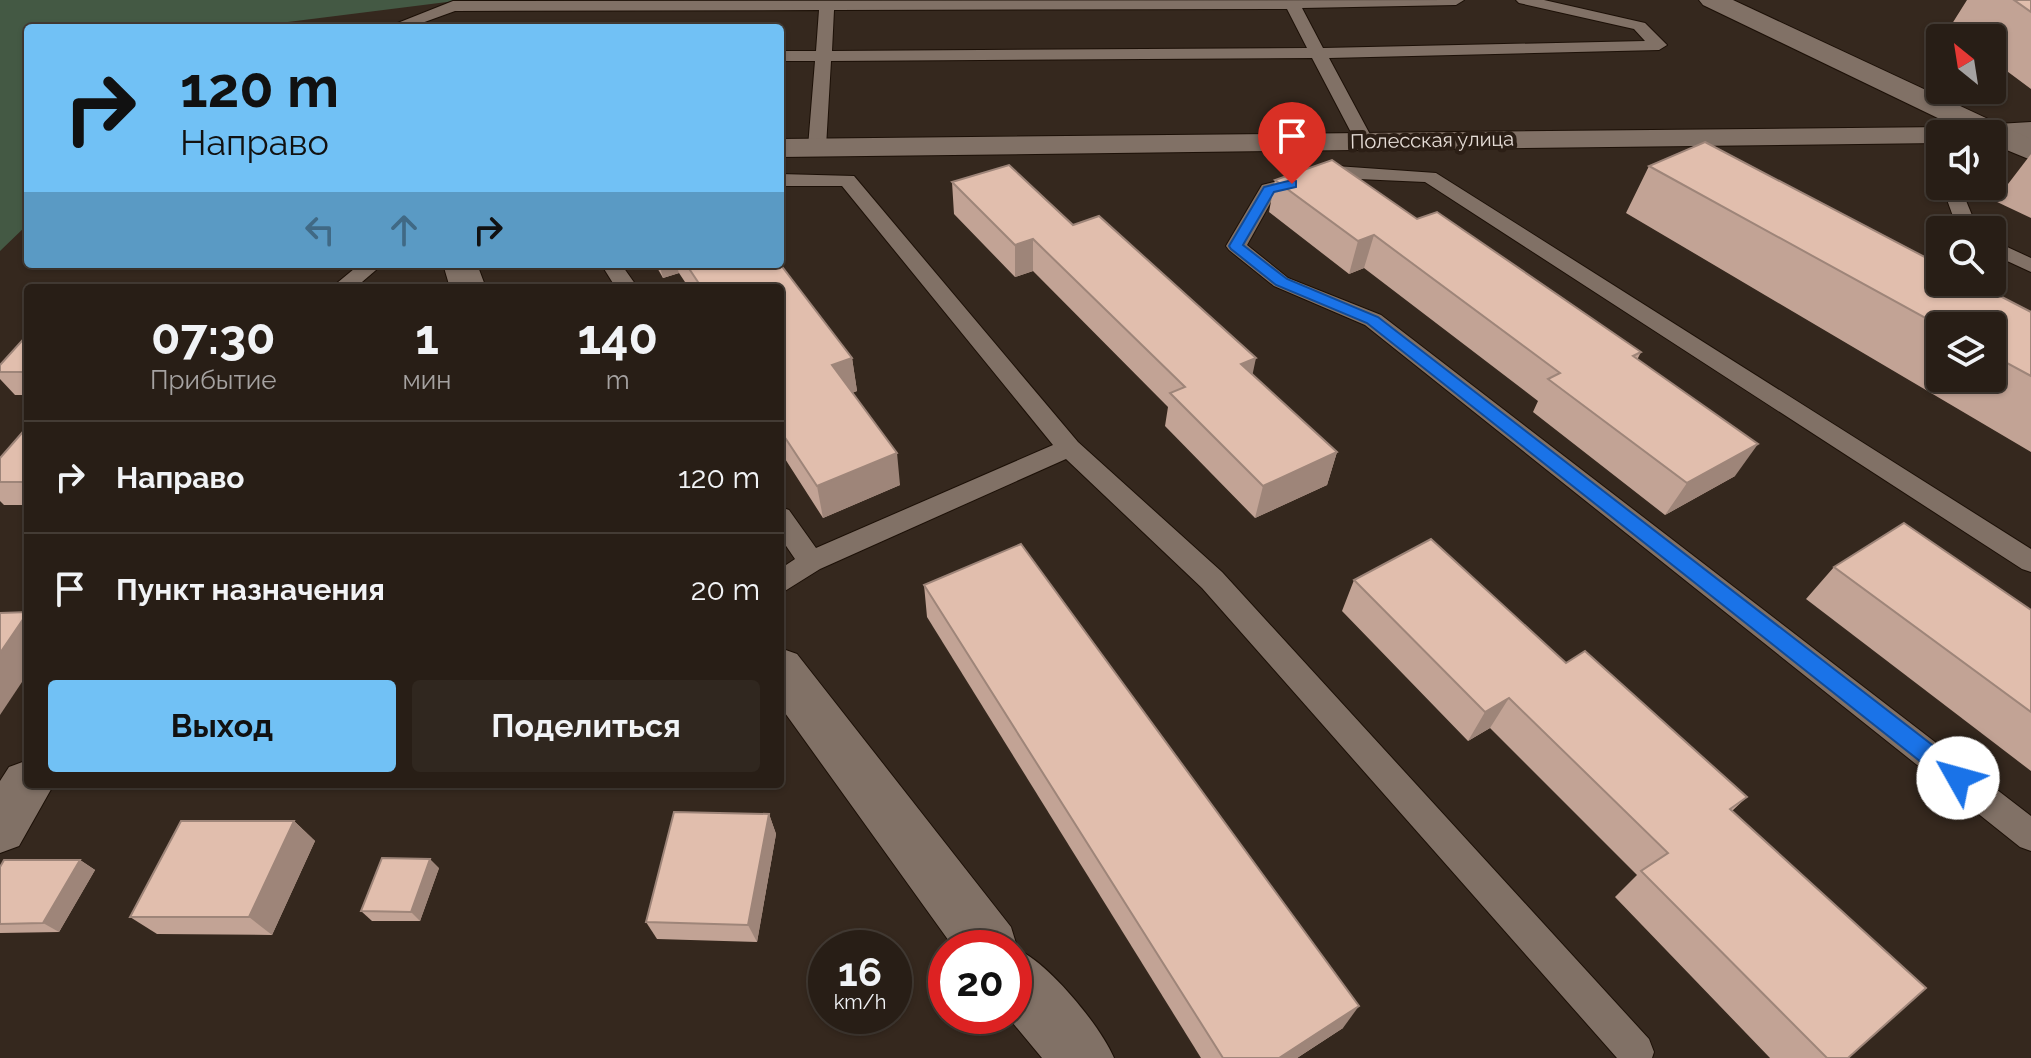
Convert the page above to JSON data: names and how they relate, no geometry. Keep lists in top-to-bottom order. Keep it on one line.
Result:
{"streets":{"street":["Полесская улица"]},"north":"top left","page":{"turn":["120 m","Направо"],"eta":["07:30","Прибытие","1","мин","140","m"],"list":[{"name":"Направо","value":"120 m"},{"name":"Пункт назначения","value":"20 m"}],"buttons":["Выход","Поделиться"],"speed":"16 km/h","limit":"20"}}
